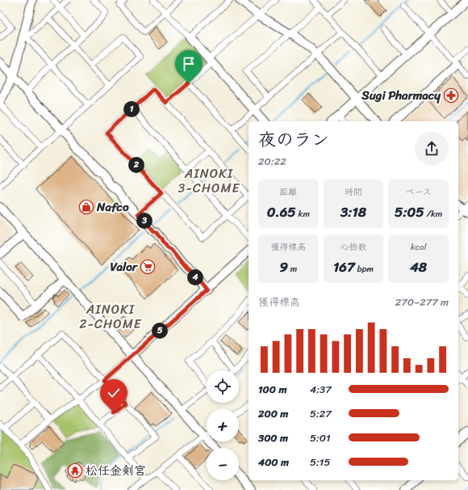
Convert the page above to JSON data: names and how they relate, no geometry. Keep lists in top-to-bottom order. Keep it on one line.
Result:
{"districts":["AINOKI 3-CHOME","AINOKI 2-CHOME"],"places":{"pharmacy":["Sugi Pharmacy"],"shop":["Nafco"],"supermarket":["Valor"],"temple":["松任金剣宮"]},"page":{"pins":["1","2","3","4","5"],"heading":["夜のラン","20:22"],"stats":[["距離","0.65 km"],["時間","3:18"],["ペース","5:05 /km"],["獲得標高","9 m"],["心拍数","167 bpm"],["kcal","48"]],"chart":["獲得標高","270–277 m"],"map_buttons":["+","−"],"list":[{"name":"100 m","note":"4:37"},{"name":"200 m","note":"5:27"},{"name":"300 m","note":"5:01"},{"name":"400 m","note":"5:15"}]}}
